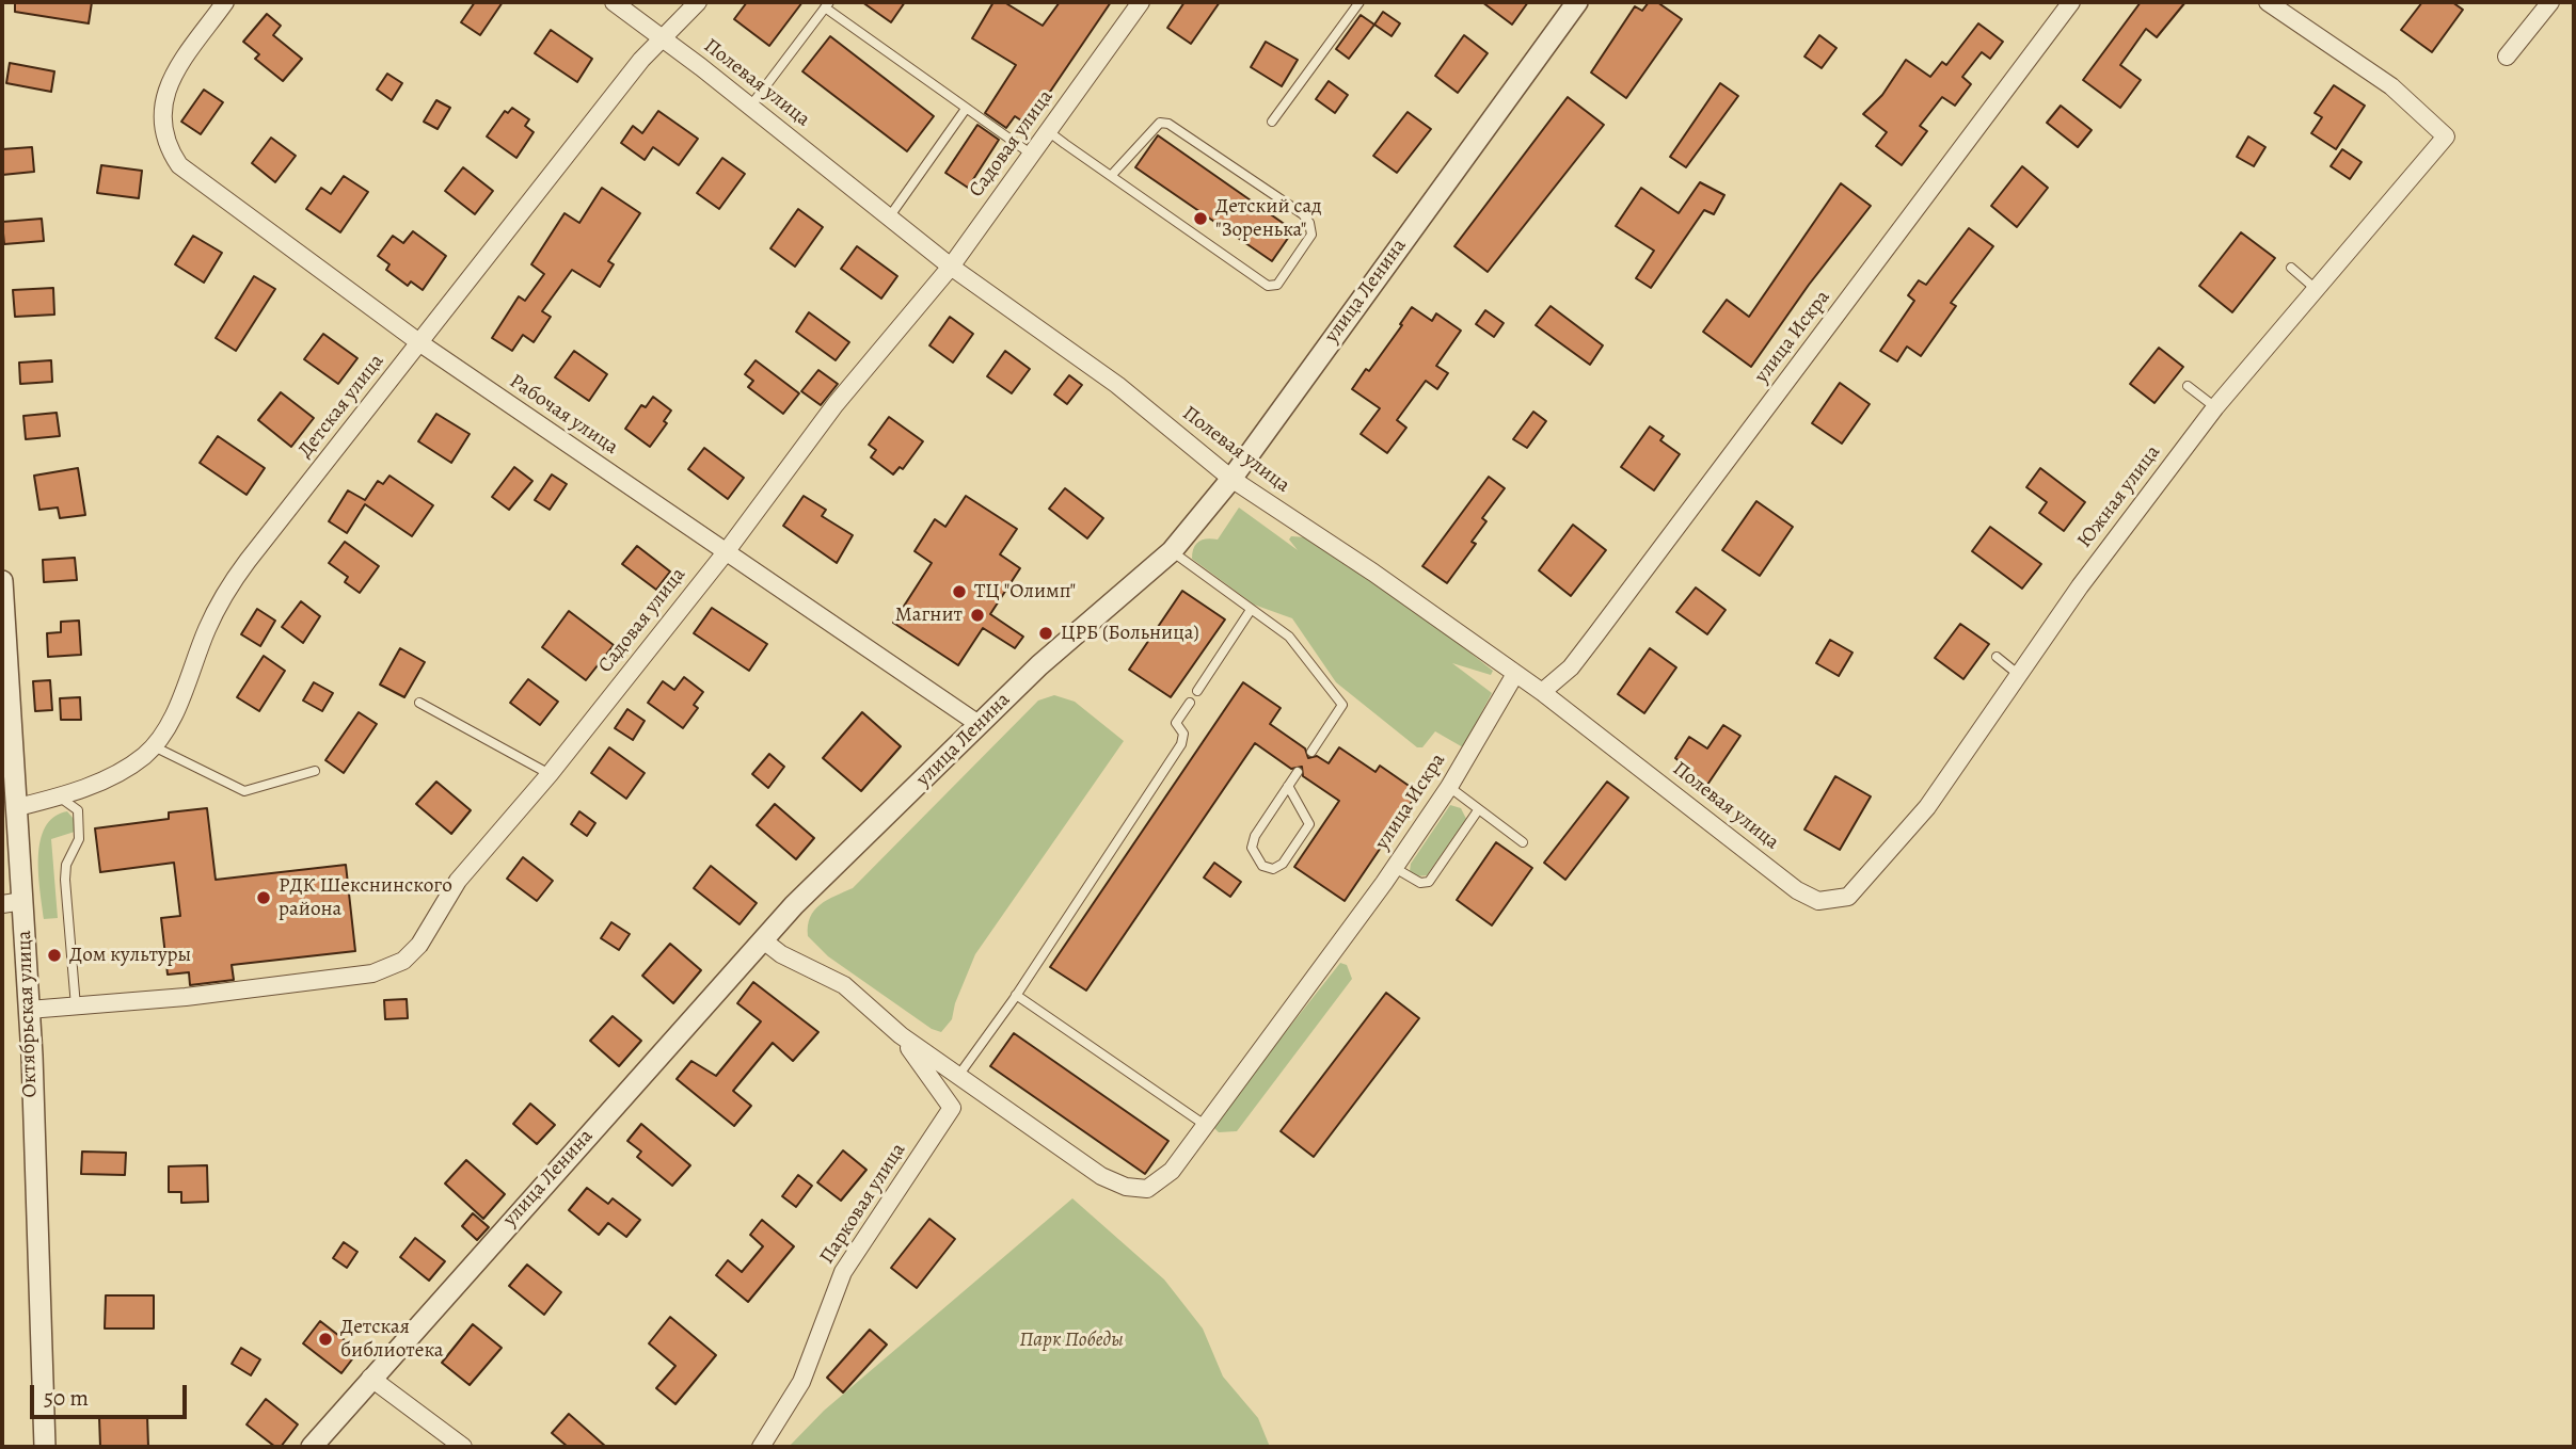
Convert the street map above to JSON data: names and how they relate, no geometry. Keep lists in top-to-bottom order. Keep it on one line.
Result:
{"streets":{"street":["Полевая улица","Садовая улица","улица Ленина","улица Искра","Детская улица","Рабочая улица","Южная улица","Октябрьская улица","Парковая улица"]},"crossings":[["Полевая улица","Садовая улица"],["Полевая улица","улица Ленина"],["Полевая улица","улица Искра"],["Полевая улица","Детская улица"],["Полевая улица","Южная улица"],["Садовая улица","Рабочая улица"],["Садовая улица","Октябрьская улица"],["улица Ленина","Рабочая улица"],["Детская улица","Рабочая улица"],["Детская улица","Октябрьская улица"]],"parks":["Парк Победы"],"places":["Детский сад \"Зоренька\"","ТЦ \"Олимп\"","Магнит","ЦРБ (Больница)","РДК Шекснинского района","Дом культуры","Детская библиотека"],"scale_bar":"50 m"}
